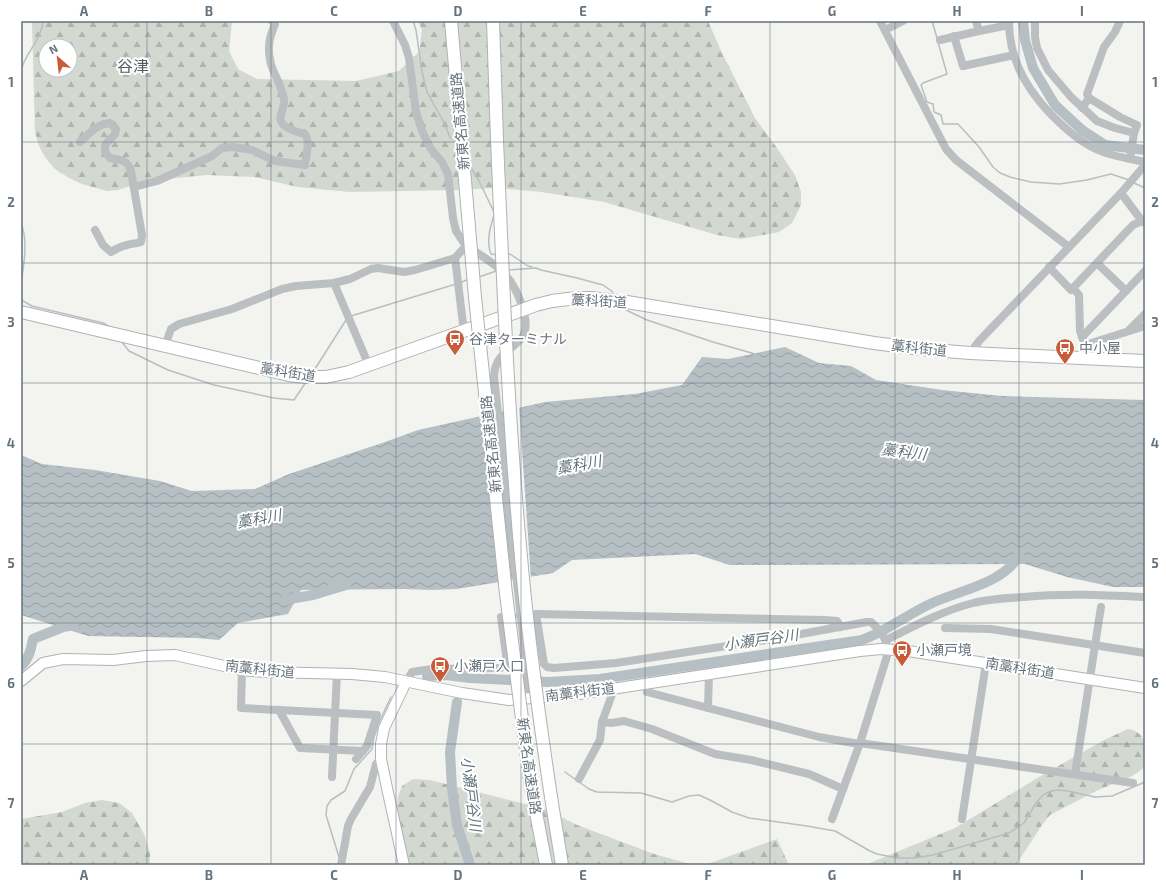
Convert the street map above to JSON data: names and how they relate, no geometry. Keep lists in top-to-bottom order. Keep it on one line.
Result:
{"streets":{"highway":["新東名高速道路","藁科街道"],"main road":["南藁科街道"]},"districts":["谷津"],"water":["藁科川","小瀬戸谷川"],"places":{"bus stop":["谷津ターミナル","中小屋","小瀬戸境","小瀬戸入口"]},"north":"top left","grid":{"columns":["A","B","C","D","E","F","G","H","I"],"rows":["1","2","3","4","5","6","7"]}}
